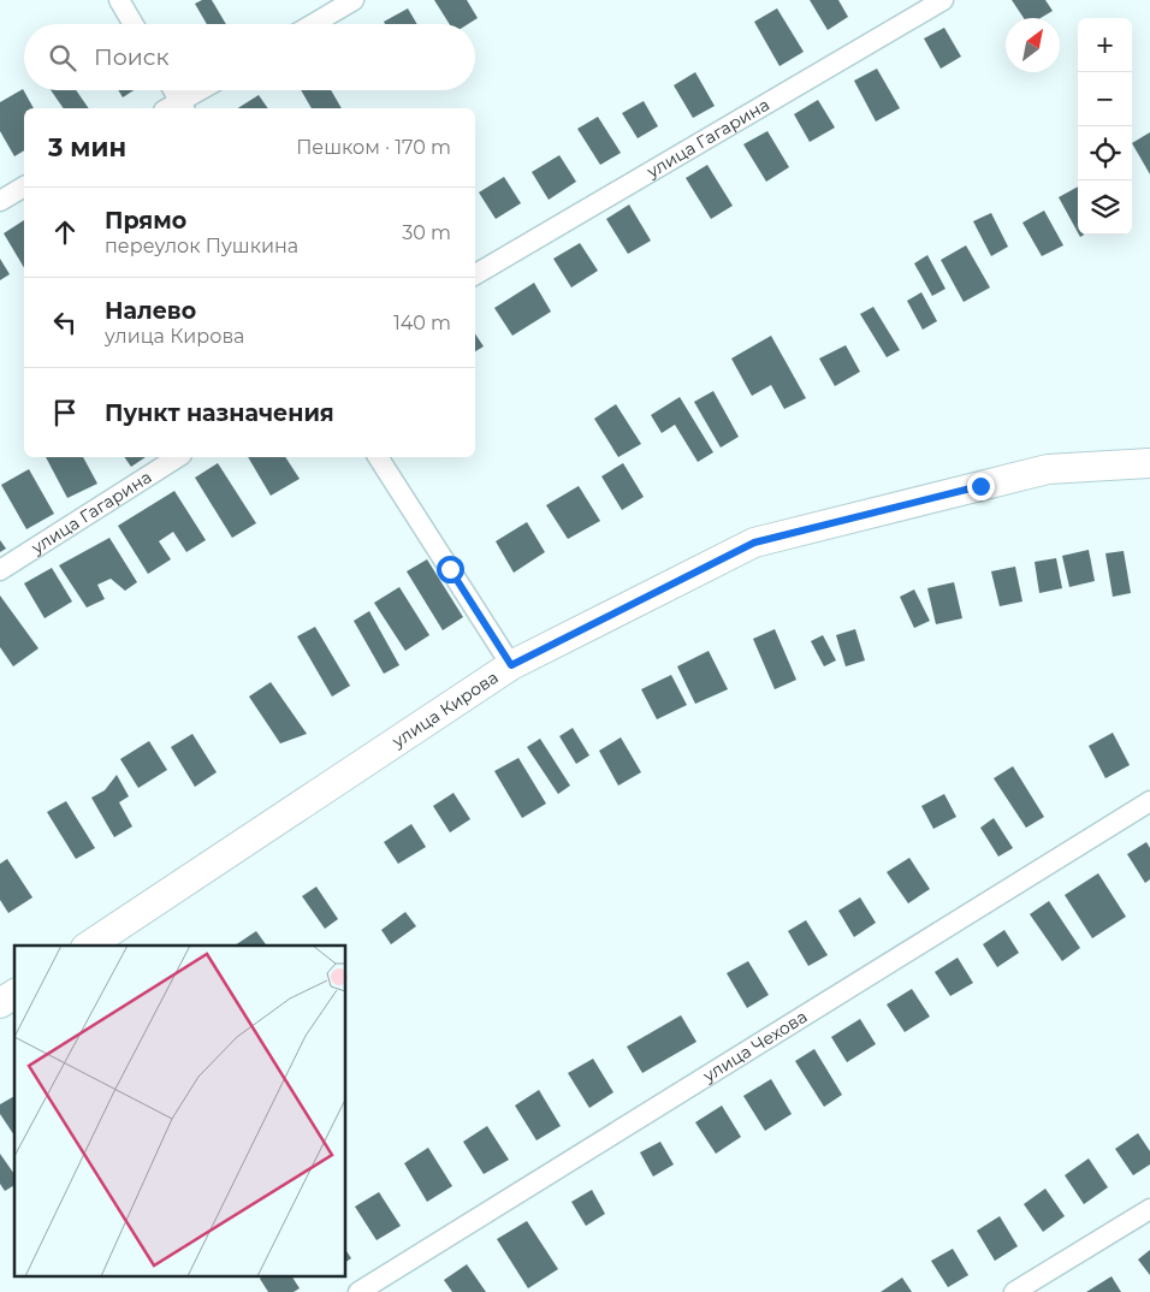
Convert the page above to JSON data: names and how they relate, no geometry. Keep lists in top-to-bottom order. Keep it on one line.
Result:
{"streets":{"main road":["улица Кирова"],"street":["улица Гагарина","улица Чехова"]},"north":"top right","page":{"map_buttons":["+","−"],"search":"Поиск","heading":["3 мин","Пешком · 170 m"],"list":[["Прямо","переулок Пушкина","30 m"],["Налево","улица Кирова","140 m"],"Пункт назначения"]}}
